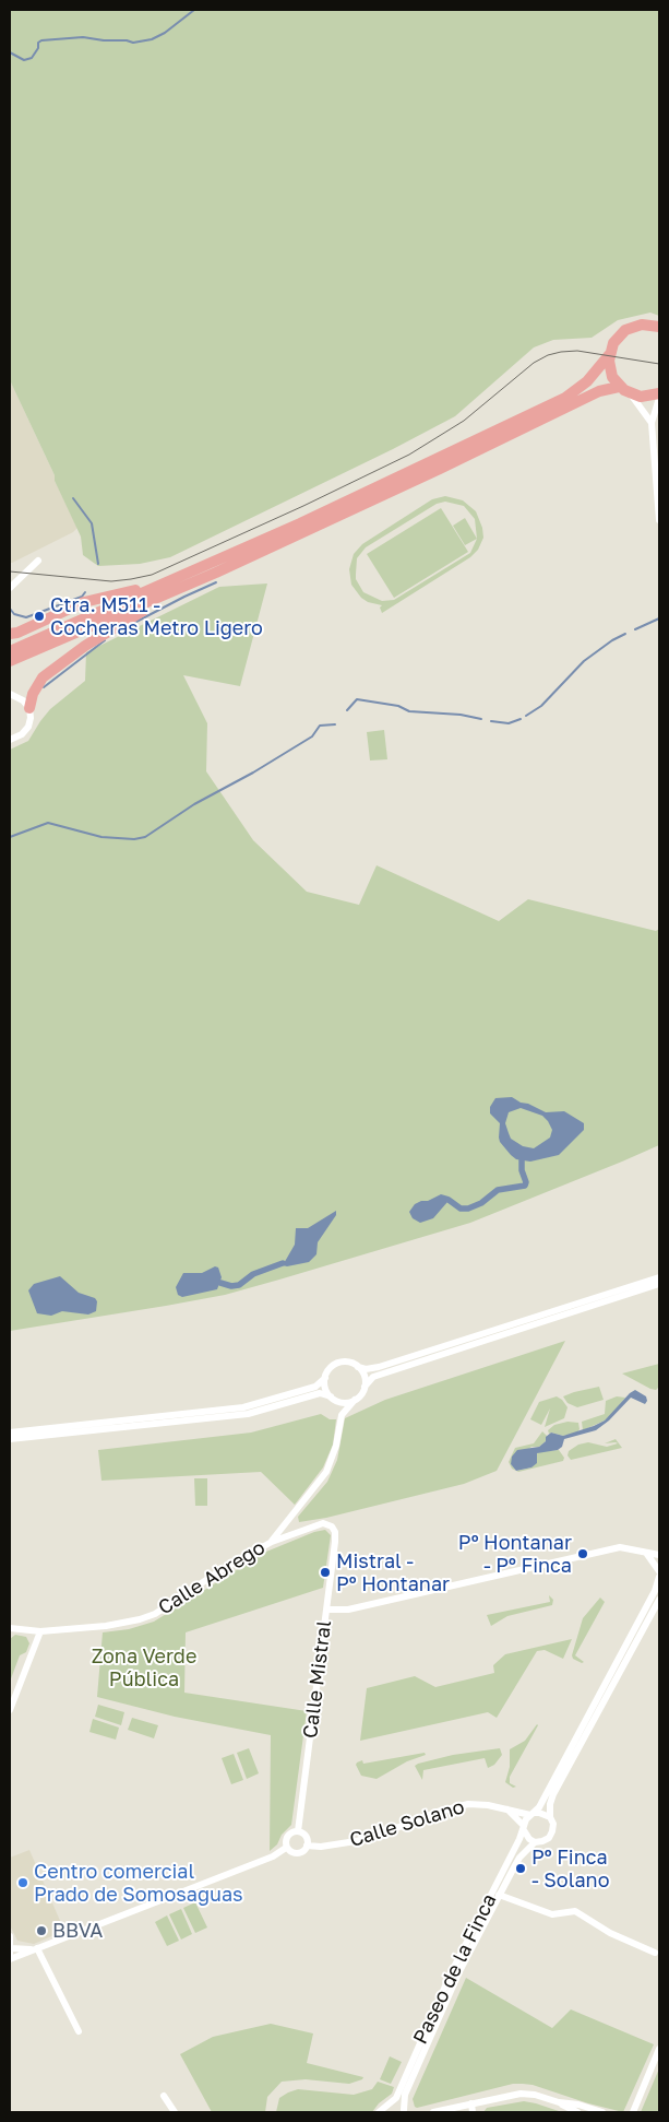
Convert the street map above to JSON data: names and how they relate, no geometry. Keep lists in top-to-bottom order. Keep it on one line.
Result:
{"streets":{"street":["Calle Abrego","Calle Mistral","Calle Solano","Paseo de la Finca"]},"crossings":[["Calle Abrego","Calle Mistral"],["Calle Mistral","Calle Solano"],["Calle Solano","Paseo de la Finca"]],"parks":["Zona Verde Pública"],"places":["Ctra. M511 - Cocheras Metro Ligero","Pº Hontanar - Pº Finca","Mistral - Pº Hontanar","Pº Finca - Solano","Centro comercial Prado de Somosaguas","BBVA"]}
